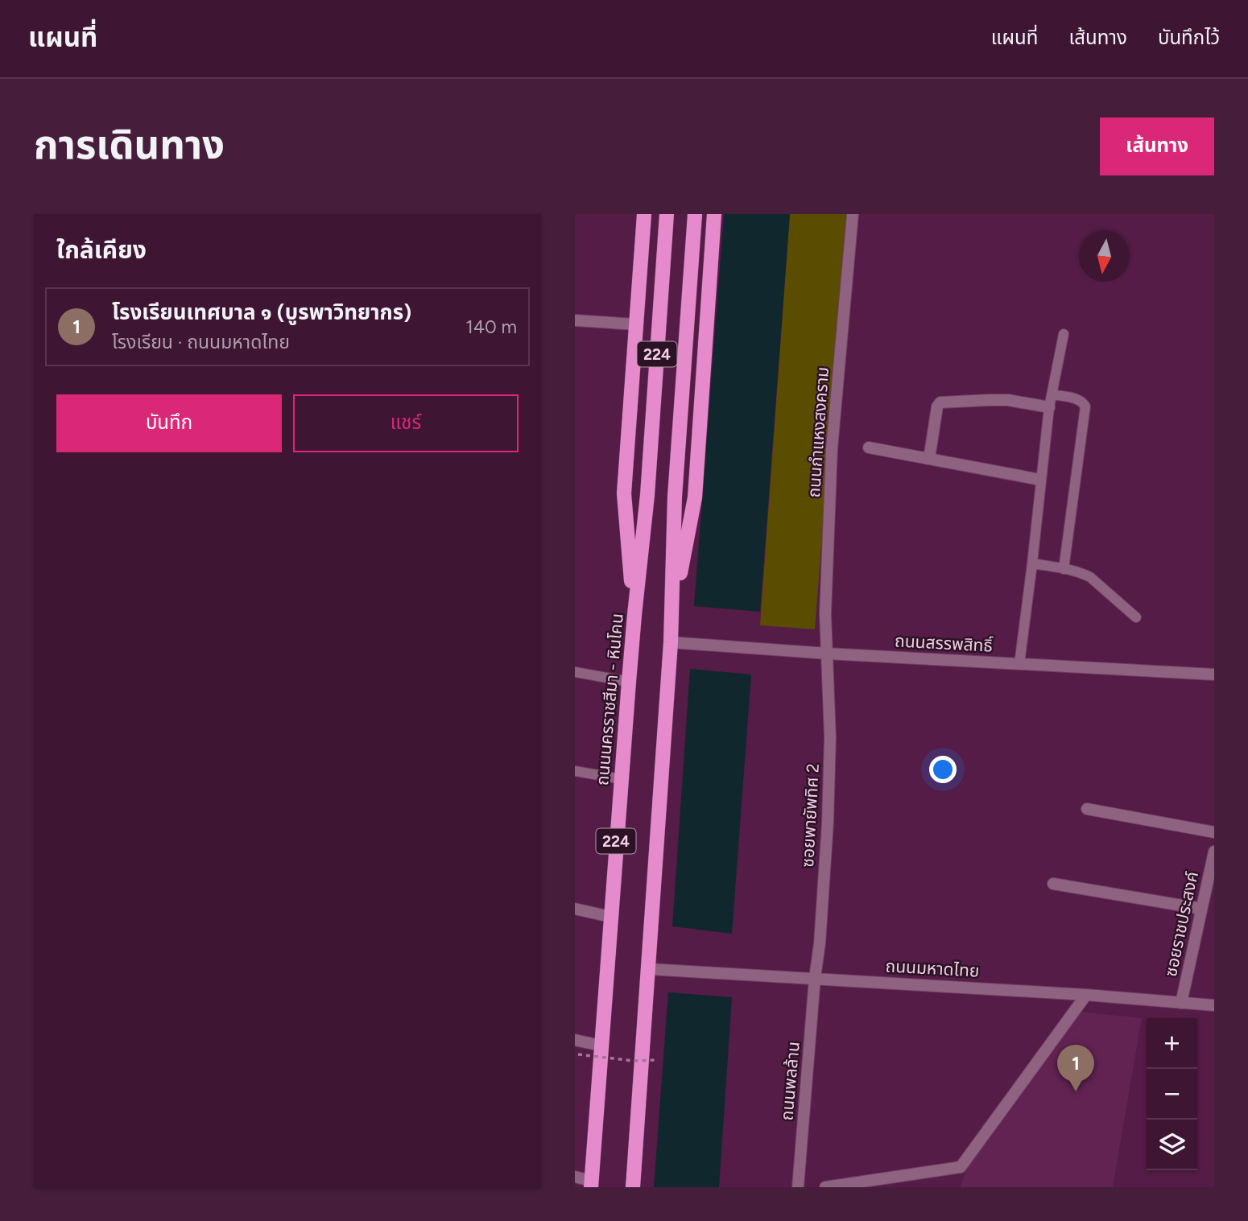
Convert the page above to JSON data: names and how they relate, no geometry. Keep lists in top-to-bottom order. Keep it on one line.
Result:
{"streets":{"main road":["224","ถนนนครราชสีมา - หินโคน"],"street":["ถนนกำแหงสงคราม","ถนนสรรพสิทธิ์","ซอยพายัพทิศ 2","ซอยราชประสงค์","ถนนมหาดไทย","ถนนพลล้าน"]},"crossings":[["ถนนกำแหงสงคราม","ถนนสรรพสิทธิ์"],["ถนนกำแหงสงคราม","ซอยพายัพทิศ 2"],["ถนนสรรพสิทธิ์","ซอยพายัพทิศ 2"],["ซอยพายัพทิศ 2","ถนนมหาดไทย"],["ซอยพายัพทิศ 2","ถนนพลล้าน"],["ซอยราชประสงค์","ถนนมหาดไทย"],["ถนนมหาดไทย","ถนนพลล้าน"]],"north":"bottom","page":{"header":"แผนที่","nav":["แผนที่","เส้นทาง","บันทึกไว้"],"title":"การเดินทาง","buttons":["เส้นทาง",["บันทึก","แชร์"]],"heading":"ใกล้เคียง","list":[{"mark":"1","name":"โรงเรียนเทศบาล ๑ (บูรพาวิทยากร)","note":"โรงเรียน · ถนนมหาดไทย","value":"140 m"}],"map_buttons":["+","−"],"pins":"1"}}
